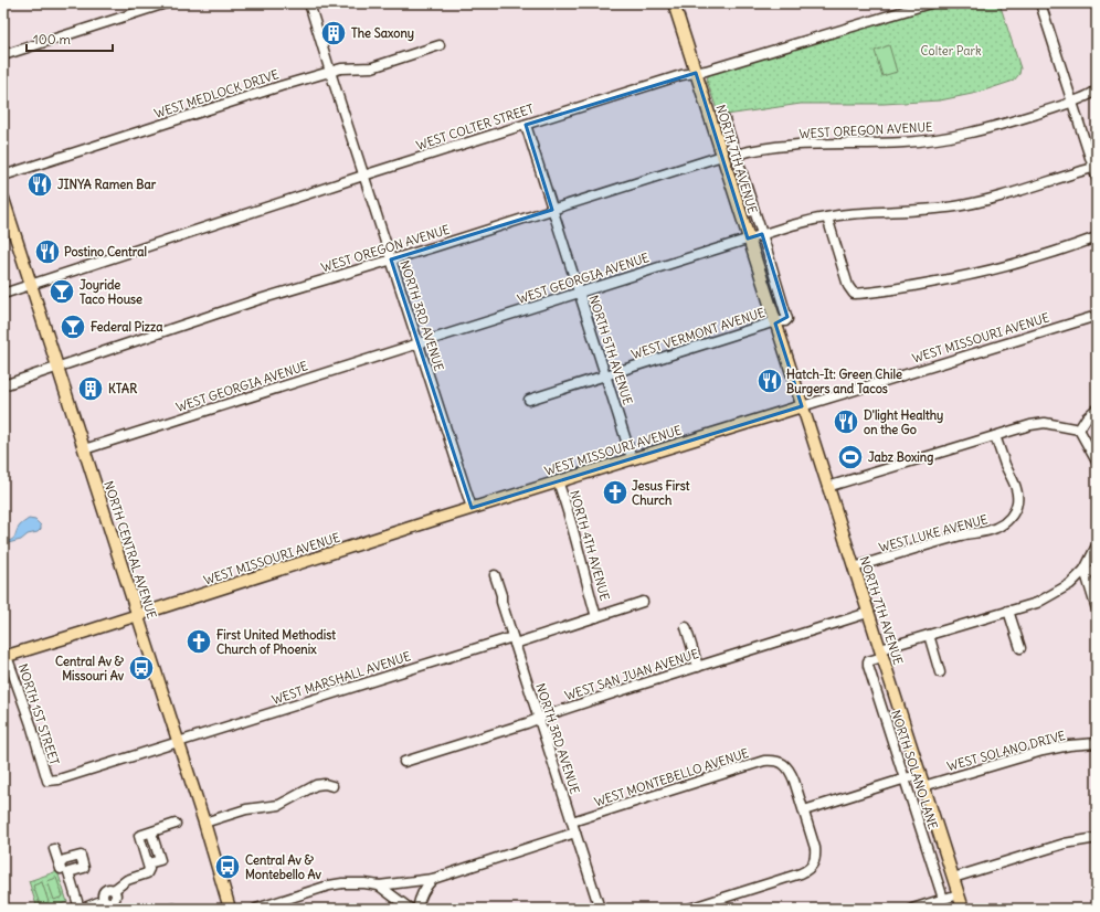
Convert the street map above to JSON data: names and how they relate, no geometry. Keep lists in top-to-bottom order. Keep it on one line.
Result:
{"streets":{"main road":["NORTH 7TH AVENUE","WEST MISSOURI AVENUE","NORTH CENTRAL AVENUE"],"street":["WEST MEDLOCK DRIVE","WEST COLTER STREET","WEST OREGON AVENUE","WEST GEORGIA AVENUE","NORTH 3RD AVENUE","WEST VERMONT AVENUE","NORTH 5TH AVENUE","WEST LUKE AVENUE","NORTH 4TH AVENUE","WEST SAN JUAN AVENUE","WEST MARSHALL AVENUE","NORTH 1ST STREET","WEST SOLANO DRIVE","NORTH SOLANO LANE","WEST MONTEBELLO AVENUE"]},"crossings":[["WEST MEDLOCK DRIVE","NORTH 3RD AVENUE"],["WEST COLTER STREET","NORTH 7TH AVENUE"],["WEST COLTER STREET","NORTH 3RD AVENUE"],["WEST COLTER STREET","NORTH 5TH AVENUE"],["WEST COLTER STREET","NORTH CENTRAL AVENUE"],["WEST OREGON AVENUE","NORTH 7TH AVENUE"],["WEST OREGON AVENUE","NORTH 3RD AVENUE"],["WEST OREGON AVENUE","NORTH 5TH AVENUE"],["WEST OREGON AVENUE","NORTH CENTRAL AVENUE"],["NORTH 7TH AVENUE","WEST GEORGIA AVENUE"],["NORTH 7TH AVENUE","WEST VERMONT AVENUE"],["NORTH 7TH AVENUE","WEST MISSOURI AVENUE"],["NORTH 7TH AVENUE","WEST LUKE AVENUE"],["NORTH 7TH AVENUE","WEST SAN JUAN AVENUE"],["NORTH 7TH AVENUE","WEST SOLANO DRIVE"],["NORTH 7TH AVENUE","NORTH SOLANO LANE"],["WEST GEORGIA AVENUE","NORTH 3RD AVENUE"],["WEST GEORGIA AVENUE","NORTH 5TH AVENUE"],["WEST GEORGIA AVENUE","NORTH CENTRAL AVENUE"],["NORTH 3RD AVENUE","WEST MISSOURI AVENUE"],["NORTH 3RD AVENUE","WEST SAN JUAN AVENUE"],["NORTH 3RD AVENUE","WEST MARSHALL AVENUE"],["NORTH 3RD AVENUE","WEST MONTEBELLO AVENUE"],["WEST VERMONT AVENUE","NORTH 5TH AVENUE"],["WEST MISSOURI AVENUE","NORTH 5TH AVENUE"],["WEST MISSOURI AVENUE","NORTH 4TH AVENUE"],["WEST MISSOURI AVENUE","NORTH CENTRAL AVENUE"],["WEST MISSOURI AVENUE","NORTH 1ST STREET"],["NORTH 4TH AVENUE","WEST MARSHALL AVENUE"],["NORTH CENTRAL AVENUE","WEST MARSHALL AVENUE"],["WEST MARSHALL AVENUE","NORTH 1ST STREET"]],"parks":["Colter Park"],"places":{"building":["The Saxony","KTAR"],"restaurant":["JINYA Ramen Bar","Postino Central","Hatch-It: Green Chile Burgers and Tacos","D'light Healthy on the Go"],"bar":["Joyride Taco House","Federal Pizza"],"sports":["Jabz Boxing"],"church":["Jesus First Church","First United Methodist Church of Phoenix"],"bus stop":["Central Av & Missouri Av","Central Av & Montebello Av"]},"scale_bar":"100 m"}
